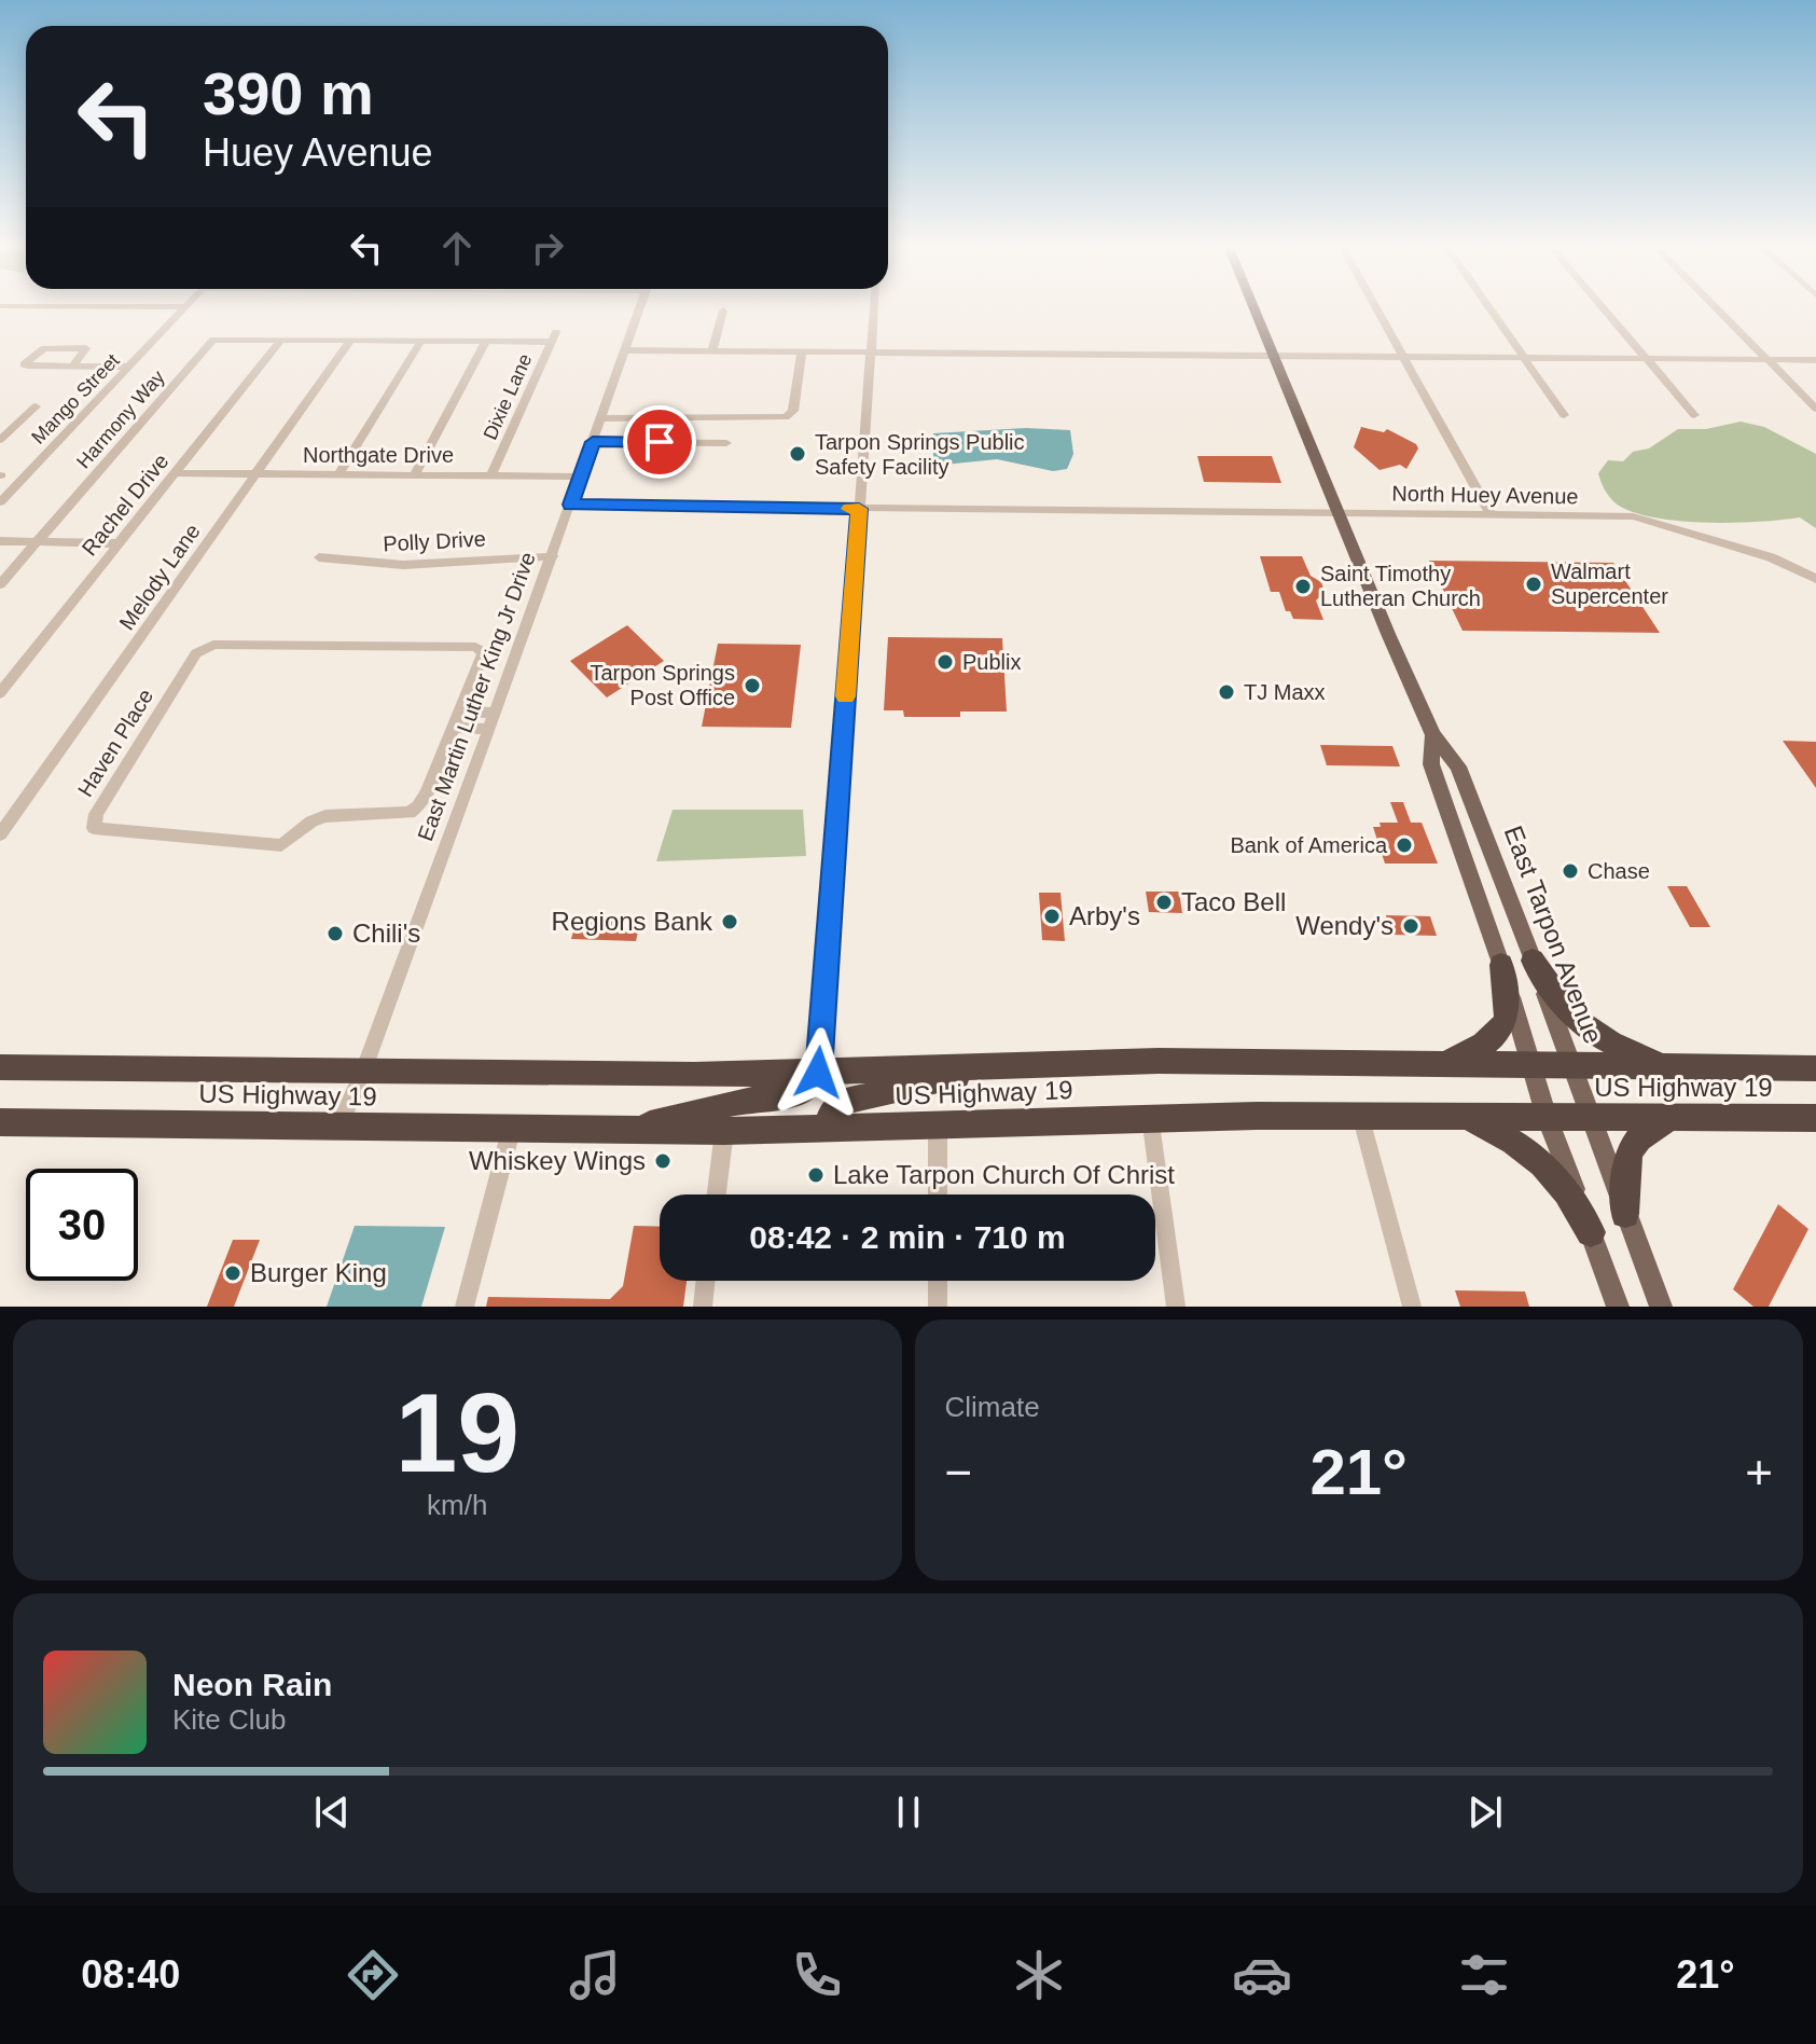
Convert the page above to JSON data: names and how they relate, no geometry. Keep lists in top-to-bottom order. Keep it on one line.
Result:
{"streets":{"highway":["US Highway 19"],"main road":["East Tarpon Avenue"],"street":["Dixie Lane","Mango Street","Harmony Way","Northgate Drive","North Huey Avenue","Rachel Drive","Polly Drive","Melody Lane","East Martin Luther King Jr Drive","Haven Place"]},"crossings":[["Dixie Lane","Harmony Way"],["Dixie Lane","Northgate Drive"],["Harmony Way","Rachel Drive"],["Harmony Way","Melody Lane"],["Northgate Drive","Rachel Drive"],["Northgate Drive","Melody Lane"],["Northgate Drive","East Martin Luther King Jr Drive"],["North Huey Avenue","East Martin Luther King Jr Drive"],["North Huey Avenue","East Tarpon Avenue"],["Polly Drive","East Martin Luther King Jr Drive"],["East Martin Luther King Jr Drive","US Highway 19"],["East Tarpon Avenue","US Highway 19"]],"places":["Tarpon Springs Public Safety Facility","Walmart Supercenter","Saint Timothy Lutheran Church","Publix","Tarpon Springs Post Office","TJ Maxx","Bank of America","Chase","Taco Bell","Arby's","Regions Bank","Wendy's","Chili's","Whiskey Wings","Lake Tarpon Church Of Christ","Burger King"],"page":{"turn":["390 m","Huey Avenue"],"limit":"30","trip":"08:42 · 2 min · 710 m","tile":[["19","km/h"],"Climate"],"heat":["−","21°","+"],"song":["Neon Rain","Kite Club"],"tabs":["08:40","21°"]}}
